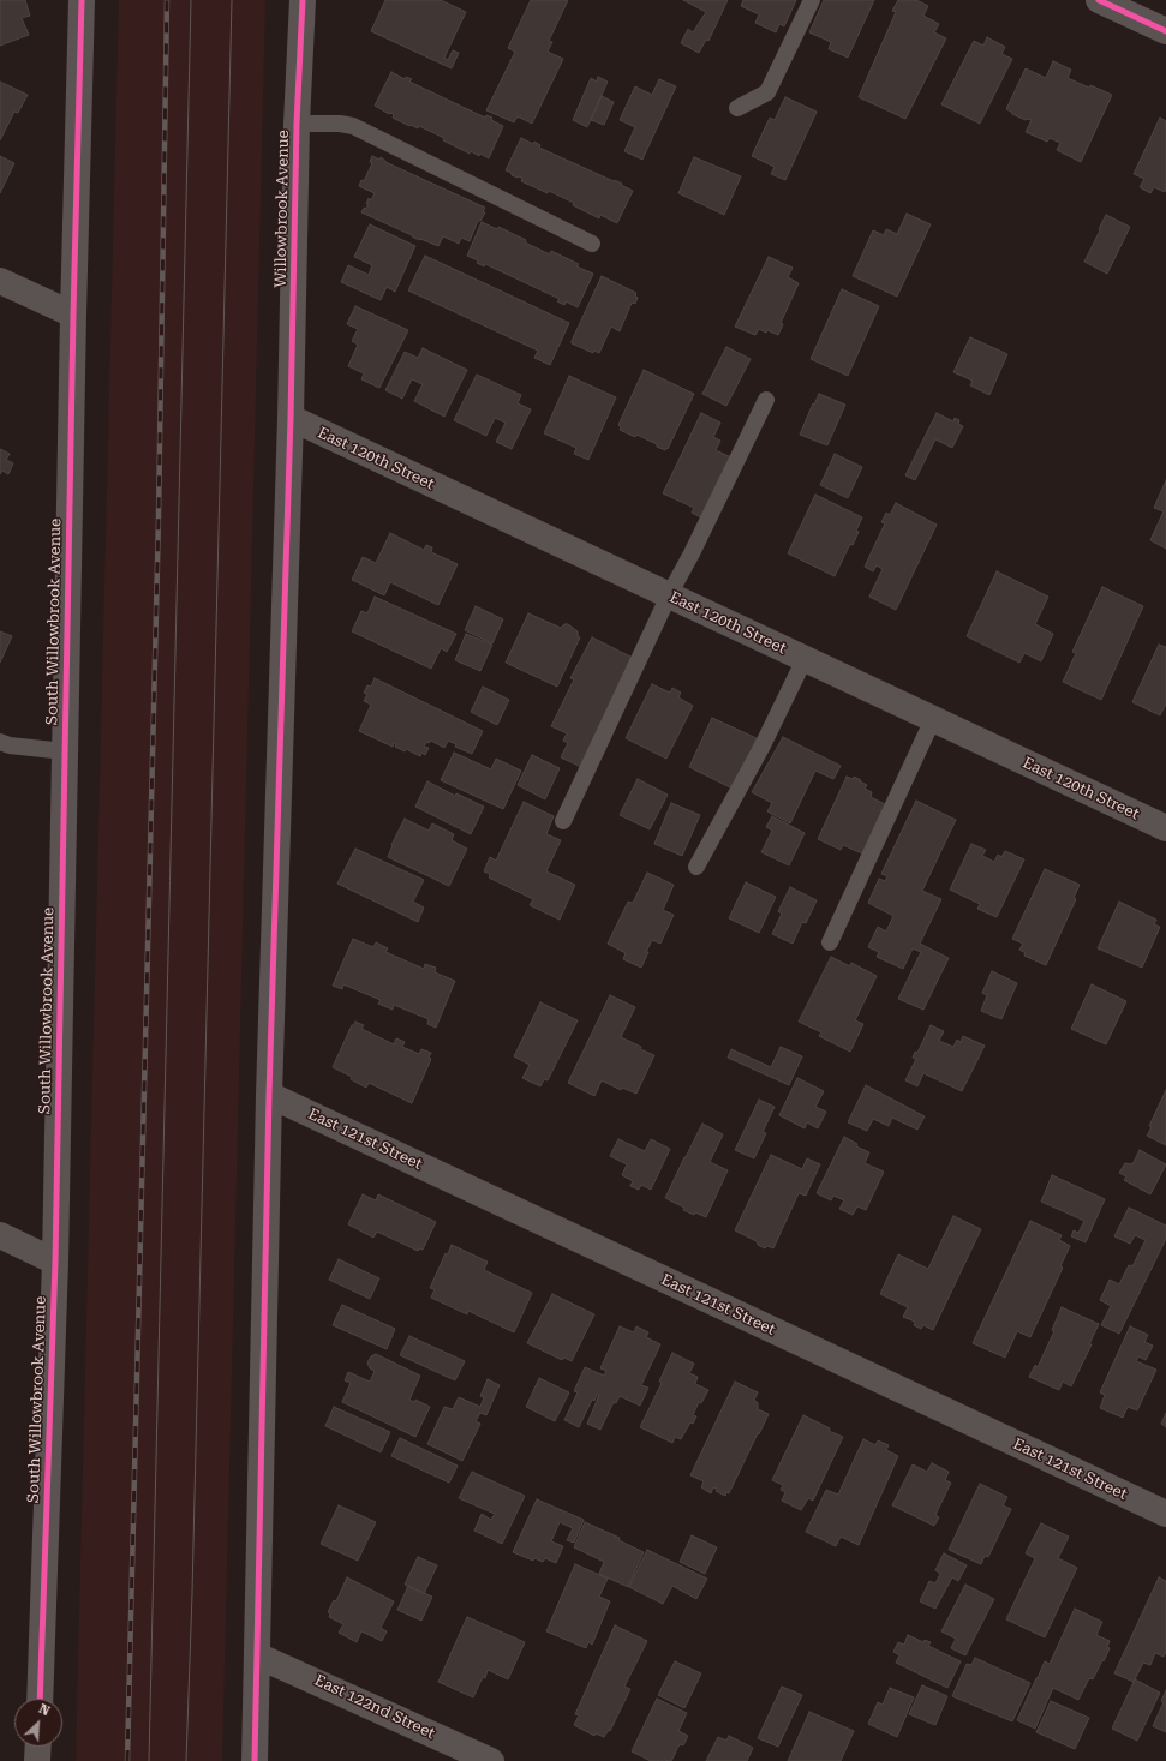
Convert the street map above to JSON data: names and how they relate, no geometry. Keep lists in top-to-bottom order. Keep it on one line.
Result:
{"streets":{"street":["Willowbrook Avenue","East 120th Street","South Willowbrook Avenue","East 121st Street","East 122nd Street"]},"crossings":[["Willowbrook Avenue","East 120th Street"]],"north":"top right"}
